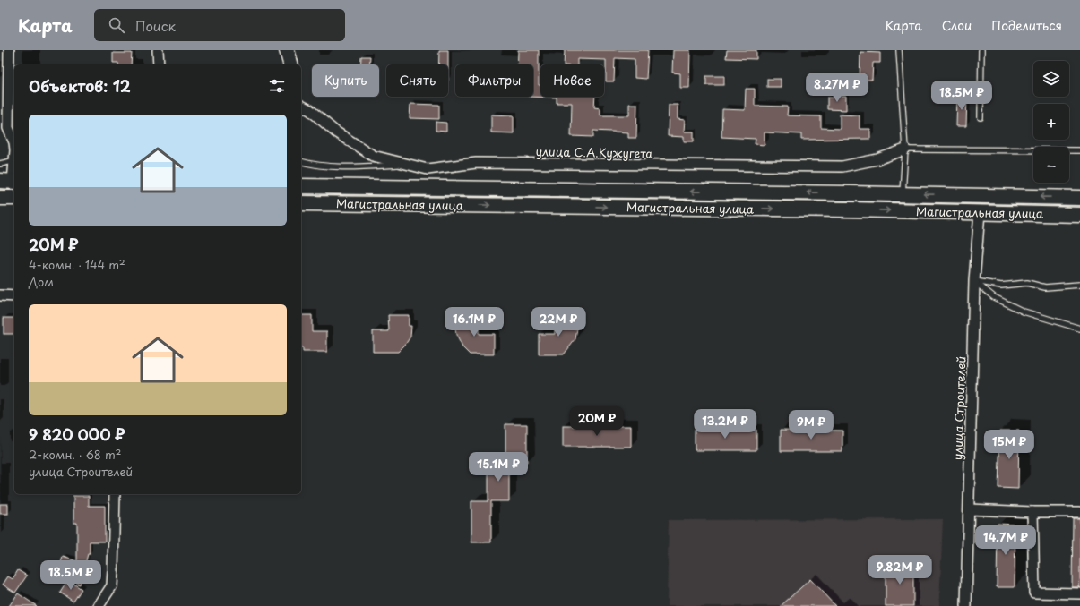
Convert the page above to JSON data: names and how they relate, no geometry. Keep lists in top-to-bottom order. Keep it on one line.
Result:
{"streets":{"main road":["Магистральная улица"],"street":["улица С.А.Кужугета","улица Строителей"]},"crossings":[["Магистральная улица","улица Строителей"]],"page":{"header":"Карта","search":"Поиск","nav":["Карта","Слои","Поделиться"],"map_buttons":["+","−"],"chip":["Купить","Снять","Фильтры","Новое"],"heading":"Объектов: 12","price":["8.27M ₽","18.5M ₽","16.1M ₽","22M ₽","20M ₽","13.2M ₽","9M ₽","15M ₽","15.1M ₽","14.7M ₽","9.82M ₽","18.5M ₽"],"list":[{"name":"20M ₽","note":"4-комн. · 144 m² · Дом"},{"name":"9 820 000 ₽","note":"2-комн. · 68 m² · улица Строителей"}]}}
